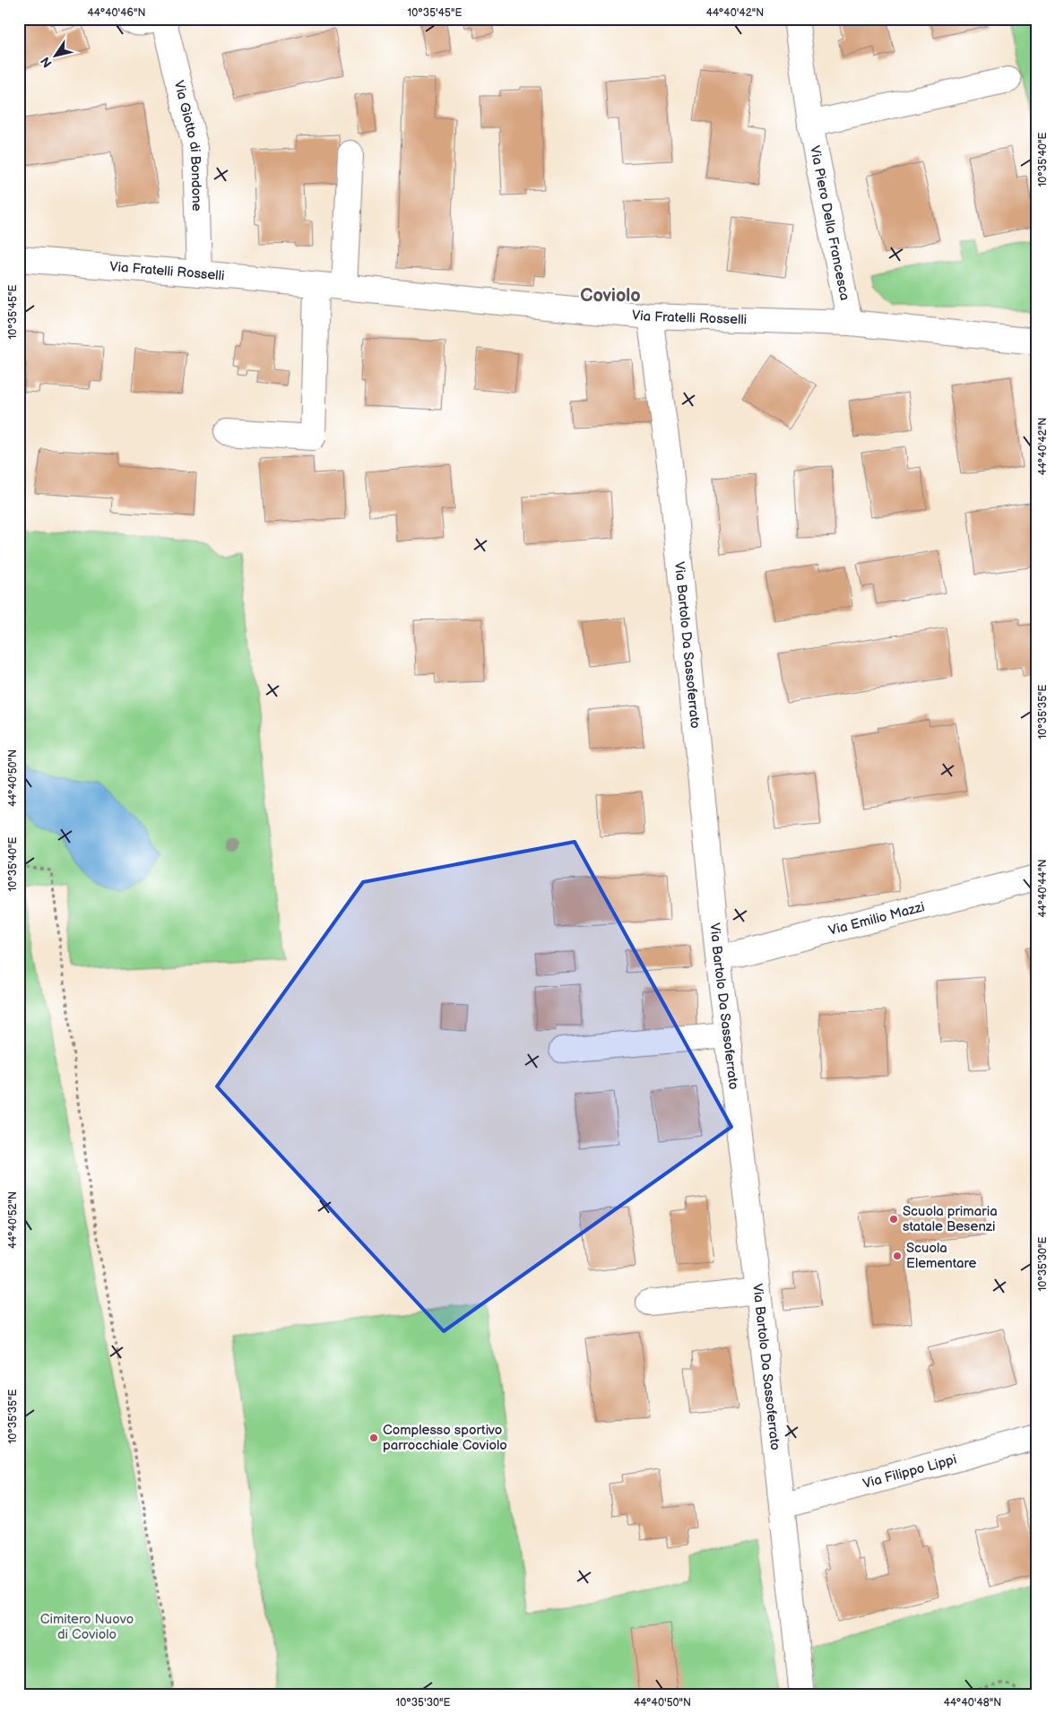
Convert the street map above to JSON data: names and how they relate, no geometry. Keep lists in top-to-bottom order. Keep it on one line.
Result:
{"streets":{"street":["Via Giotto di Bondone","Via Piero Della Francesca","Via Fratelli Rosselli","Via Bartolo Da Sassoferrato","Via Emilio Mazzi","Via Filippo Lippi"]},"crossings":[["Via Giotto di Bondone","Via Fratelli Rosselli"],["Via Piero Della Francesca","Via Fratelli Rosselli"],["Via Fratelli Rosselli","Via Bartolo Da Sassoferrato"],["Via Bartolo Da Sassoferrato","Via Emilio Mazzi"],["Via Bartolo Da Sassoferrato","Via Filippo Lippi"]],"districts":["Coviolo"],"parks":["Cimitero Nuovo di Coviolo"],"places":["Scuola primaria statale Besenzi","Scuola Elementare","Complesso sportivo parrocchiale Coviolo"],"north":"bottom left","coordinates":["44°40'46\"N","10°35'45\"E","44°40'42\"N","10°35'40\"E","10°35'35\"E","44°40'50\"N","44°40'44\"N","44°40'52\"N","10°35'30\"E","44°40'48\"N"]}
